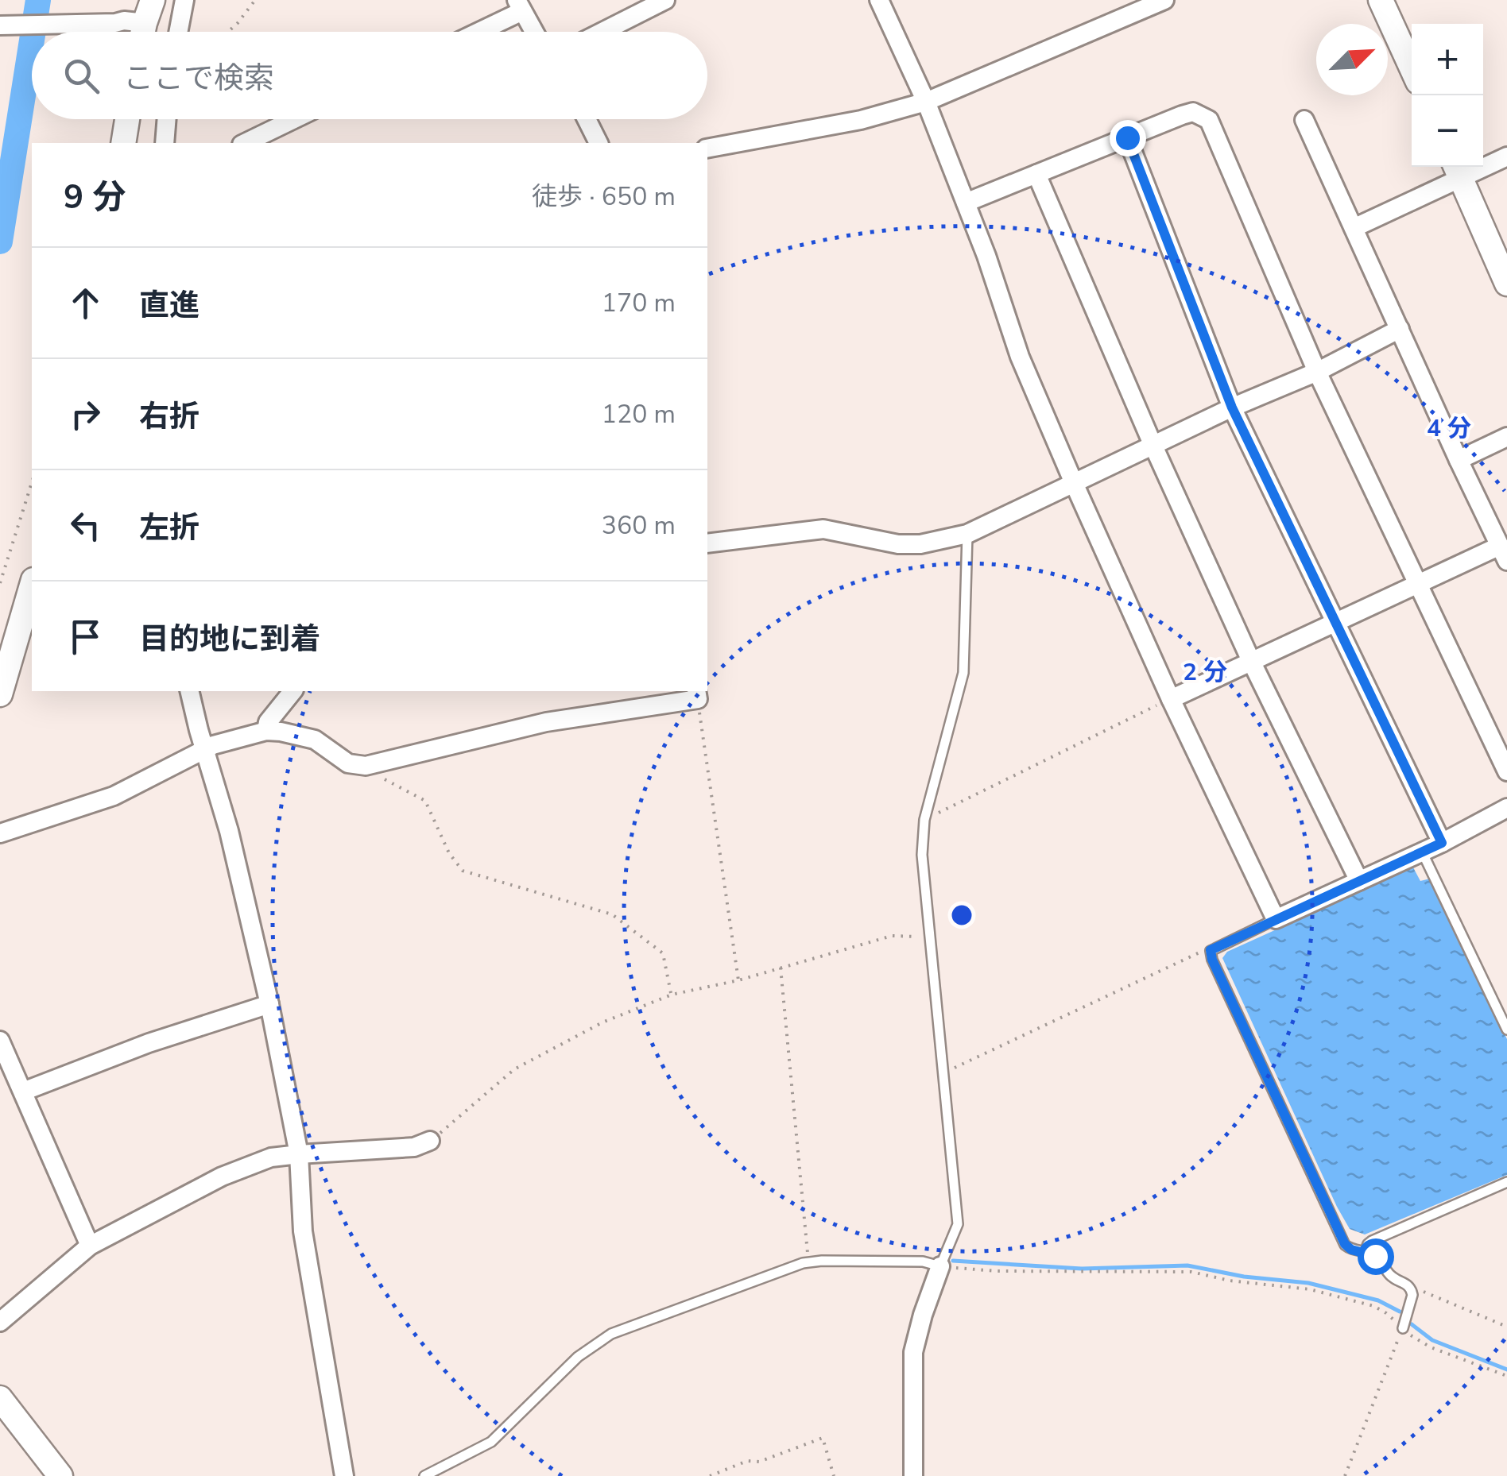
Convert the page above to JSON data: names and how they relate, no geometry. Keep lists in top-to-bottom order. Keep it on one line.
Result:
{"north":"top right","page":{"map_buttons":["+","−"],"search":"ここで検索","heading":["9 分","徒歩 · 650 m"],"list":[["直進","170 m"],["右折","120 m"],["左折","360 m"],"目的地に到着"]},"rings":["4 分","2 分"]}
